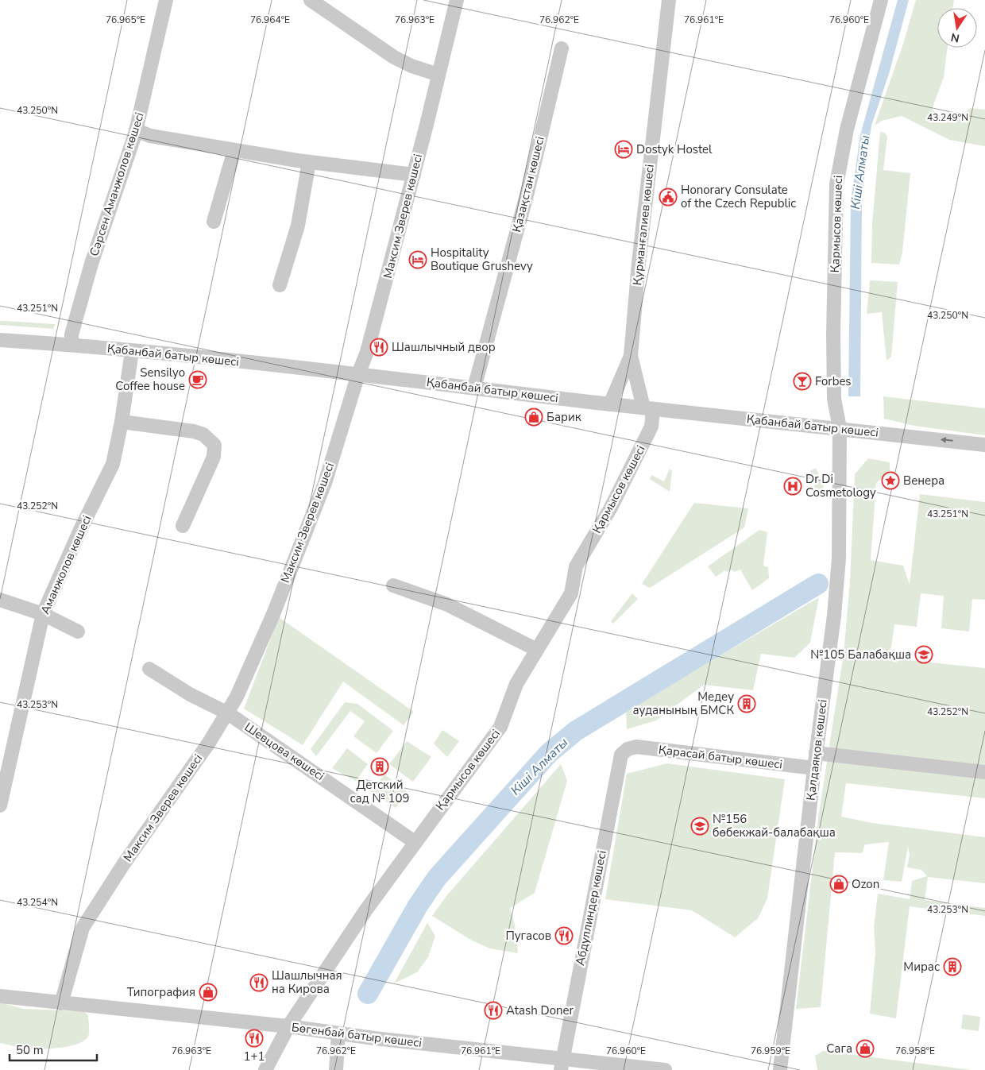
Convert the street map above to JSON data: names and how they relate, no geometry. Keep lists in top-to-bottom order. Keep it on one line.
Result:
{"streets":{"street":["Сәрсен Аманжолов көшесі","Қазақстан көшесі","Максим Зверев көшесі","Қармысов көшесі","Қурманғалиев көшесі","Қабанбай батыр көшесі","Аманжолов көшесі","Қалдаяқов көшесі","Шевцова көшесі","Қарасай батыр көшесі","Абдуллиндер көшесі","Бөгенбай батыр көшесі"]},"crossings":[["Сәрсен Аманжолов көшесі","Қабанбай батыр көшесі"],["Қазақстан көшесі","Қабанбай батыр көшесі"],["Максим Зверев көшесі","Қабанбай батыр көшесі"],["Максим Зверев көшесі","Шевцова көшесі"],["Максим Зверев көшесі","Бөгенбай батыр көшесі"],["Қармысов көшесі","Қабанбай батыр көшесі"],["Қармысов көшесі","Қалдаяқов көшесі"],["Қармысов көшесі","Шевцова көшесі"],["Қармысов көшесі","Бөгенбай батыр көшесі"],["Қабанбай батыр көшесі","Аманжолов көшесі"],["Қабанбай батыр көшесі","Қалдаяқов көшесі"],["Қалдаяқов көшесі","Қарасай батыр көшесі"],["Қарасай батыр көшесі","Абдуллиндер көшесі"],["Абдуллиндер көшесі","Бөгенбай батыр көшесі"]],"water":["Кіші Алматы"],"places":{"hotel":["Dostyk Hostel","Hospitality Boutique Grushevy"],"public building":["Honorary Consulate of the Czech Republic"],"restaurant":["Шашлычный двор","Пугасов","Шашлычная на Кирова","Atash Doner","1+1"],"cafe":["Sensilyo Coffee house"],"bar":["Forbes"],"shop":["Барик","Ozon","Типография","Сага"],"place":["Венера"],"hospital":["Dr Di Cosmetology"],"school or university":["№105 Балабақша","№156 бөбекжай-балабақша"],"building":["Медеу ауданының БМСК","Детский сад № 109","Мирас"]},"scale_bar":"50 m","north":"bottom","coordinates":["76.965°E","76.964°E","76.963°E","76.962°E","76.961°E","76.960°E","43.250°N","43.249°N","43.251°N","43.252°N","43.253°N","43.254°N","76.959°E","76.958°E"]}
